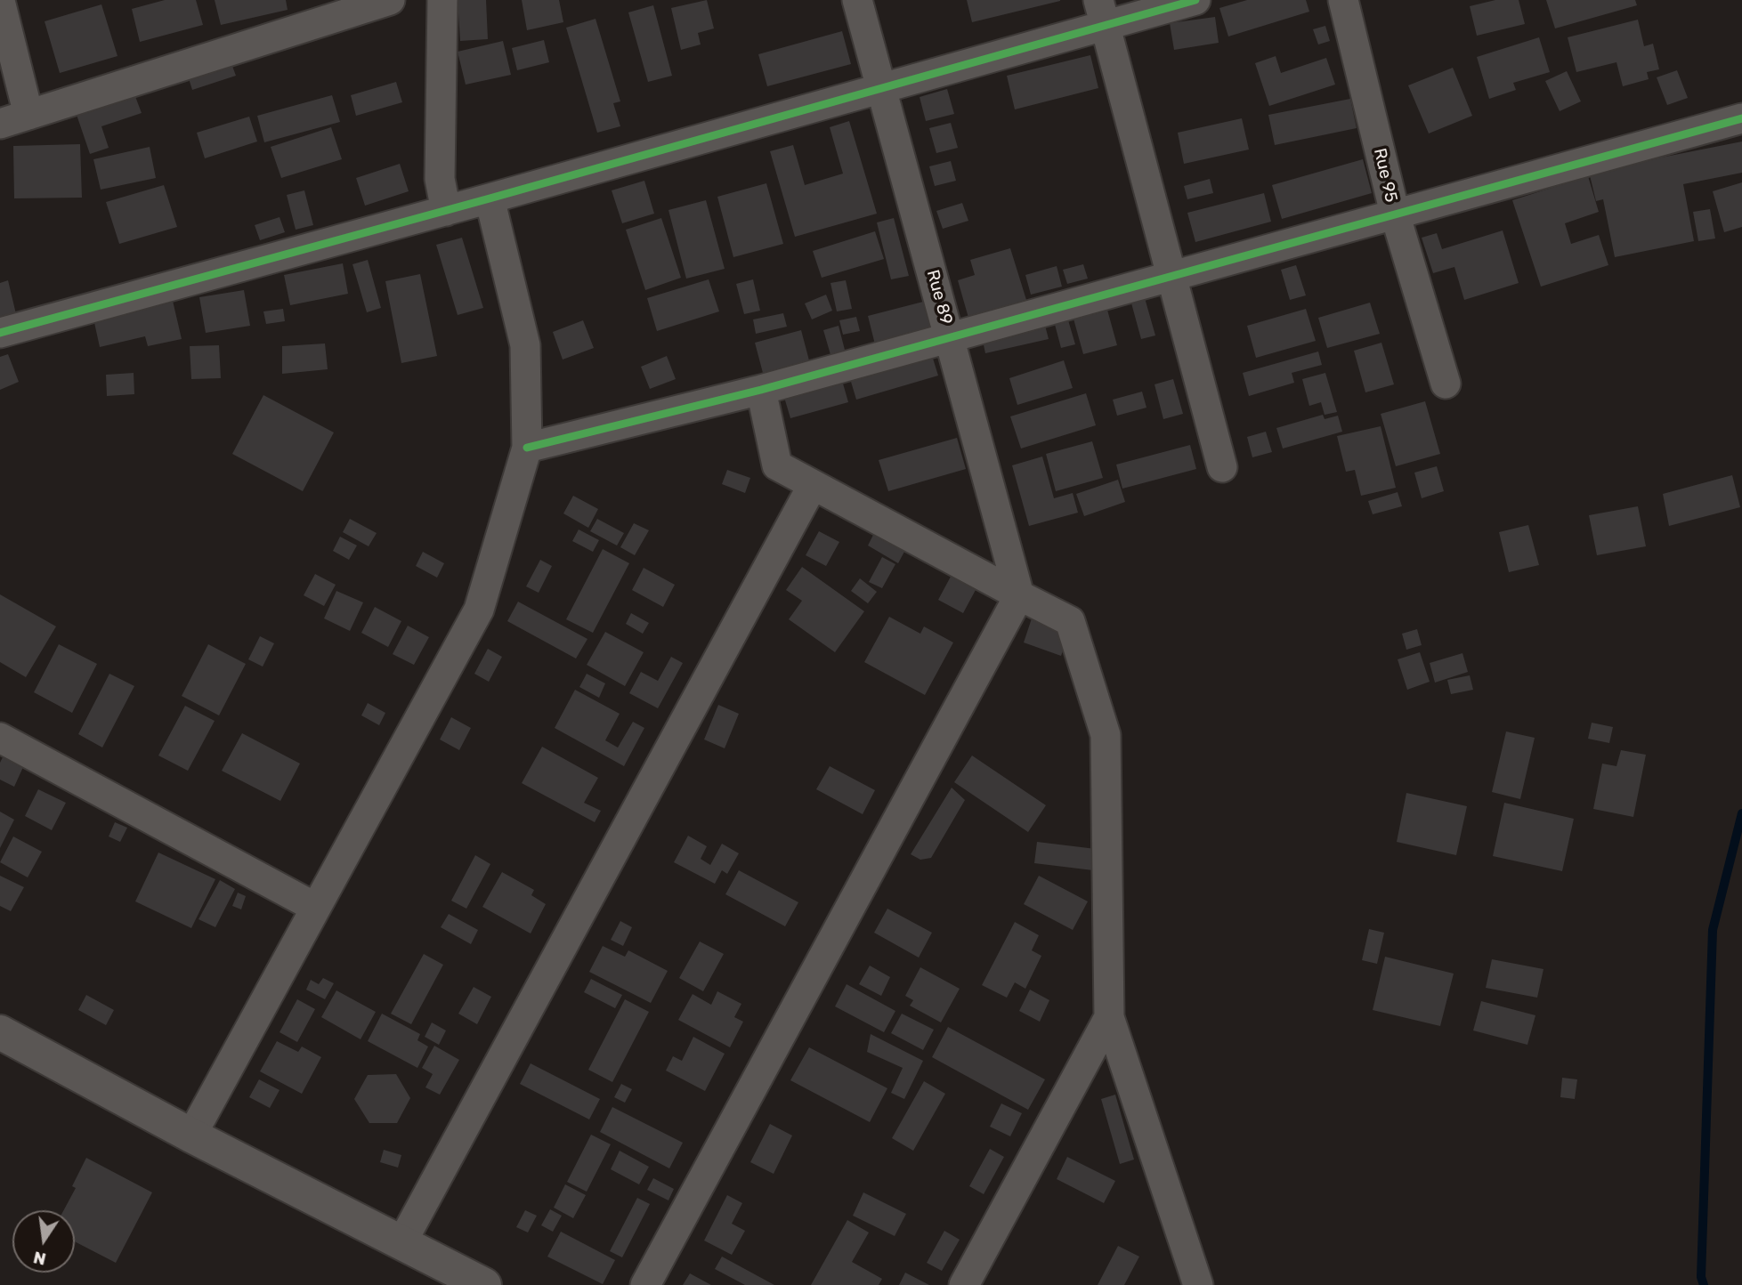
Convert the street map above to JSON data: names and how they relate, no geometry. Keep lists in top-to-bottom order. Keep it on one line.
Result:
{"streets":{"street":["Rue 95","Rue 89"]},"north":"bottom"}
